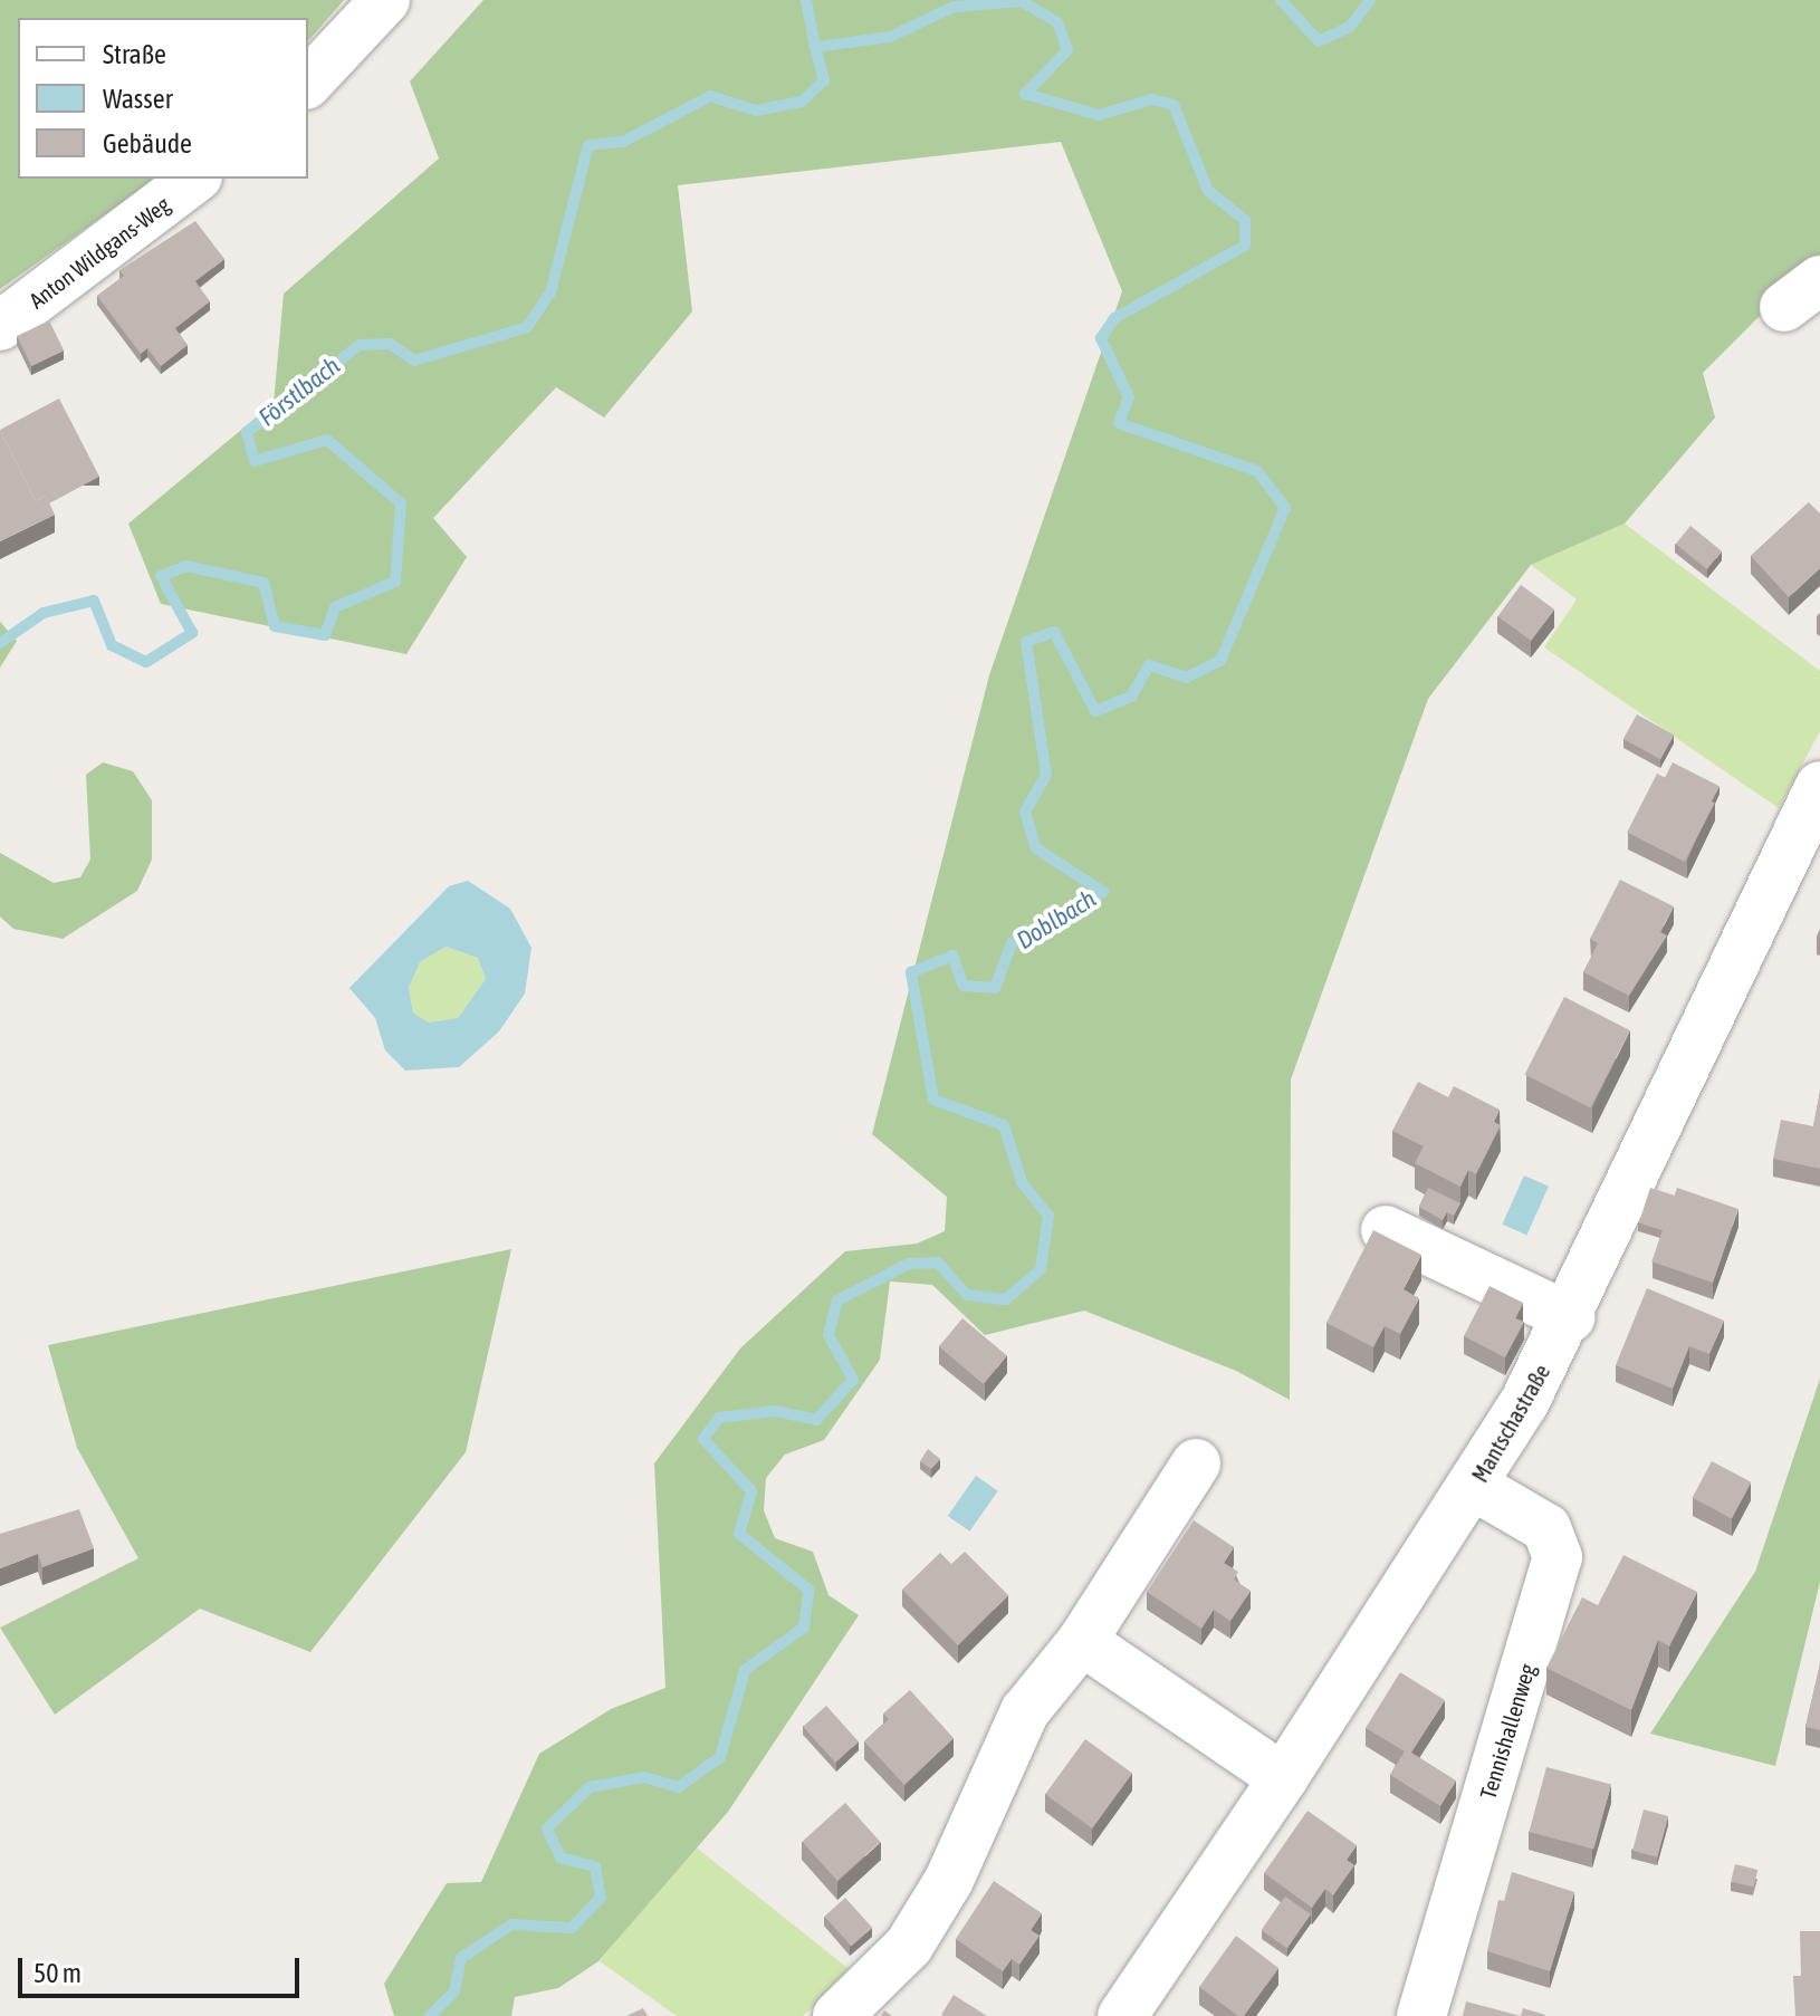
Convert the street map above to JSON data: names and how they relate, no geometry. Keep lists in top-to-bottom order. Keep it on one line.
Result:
{"streets":{"street":["Anton Wildgans-Weg","Mantschastraße","Tennishallenweg"]},"crossings":[["Mantschastraße","Tennishallenweg"]],"water":["Förstlbach","Doblbach"],"legend":["Straße","Wasser","Gebäude"],"scale_bar":"50 m"}
